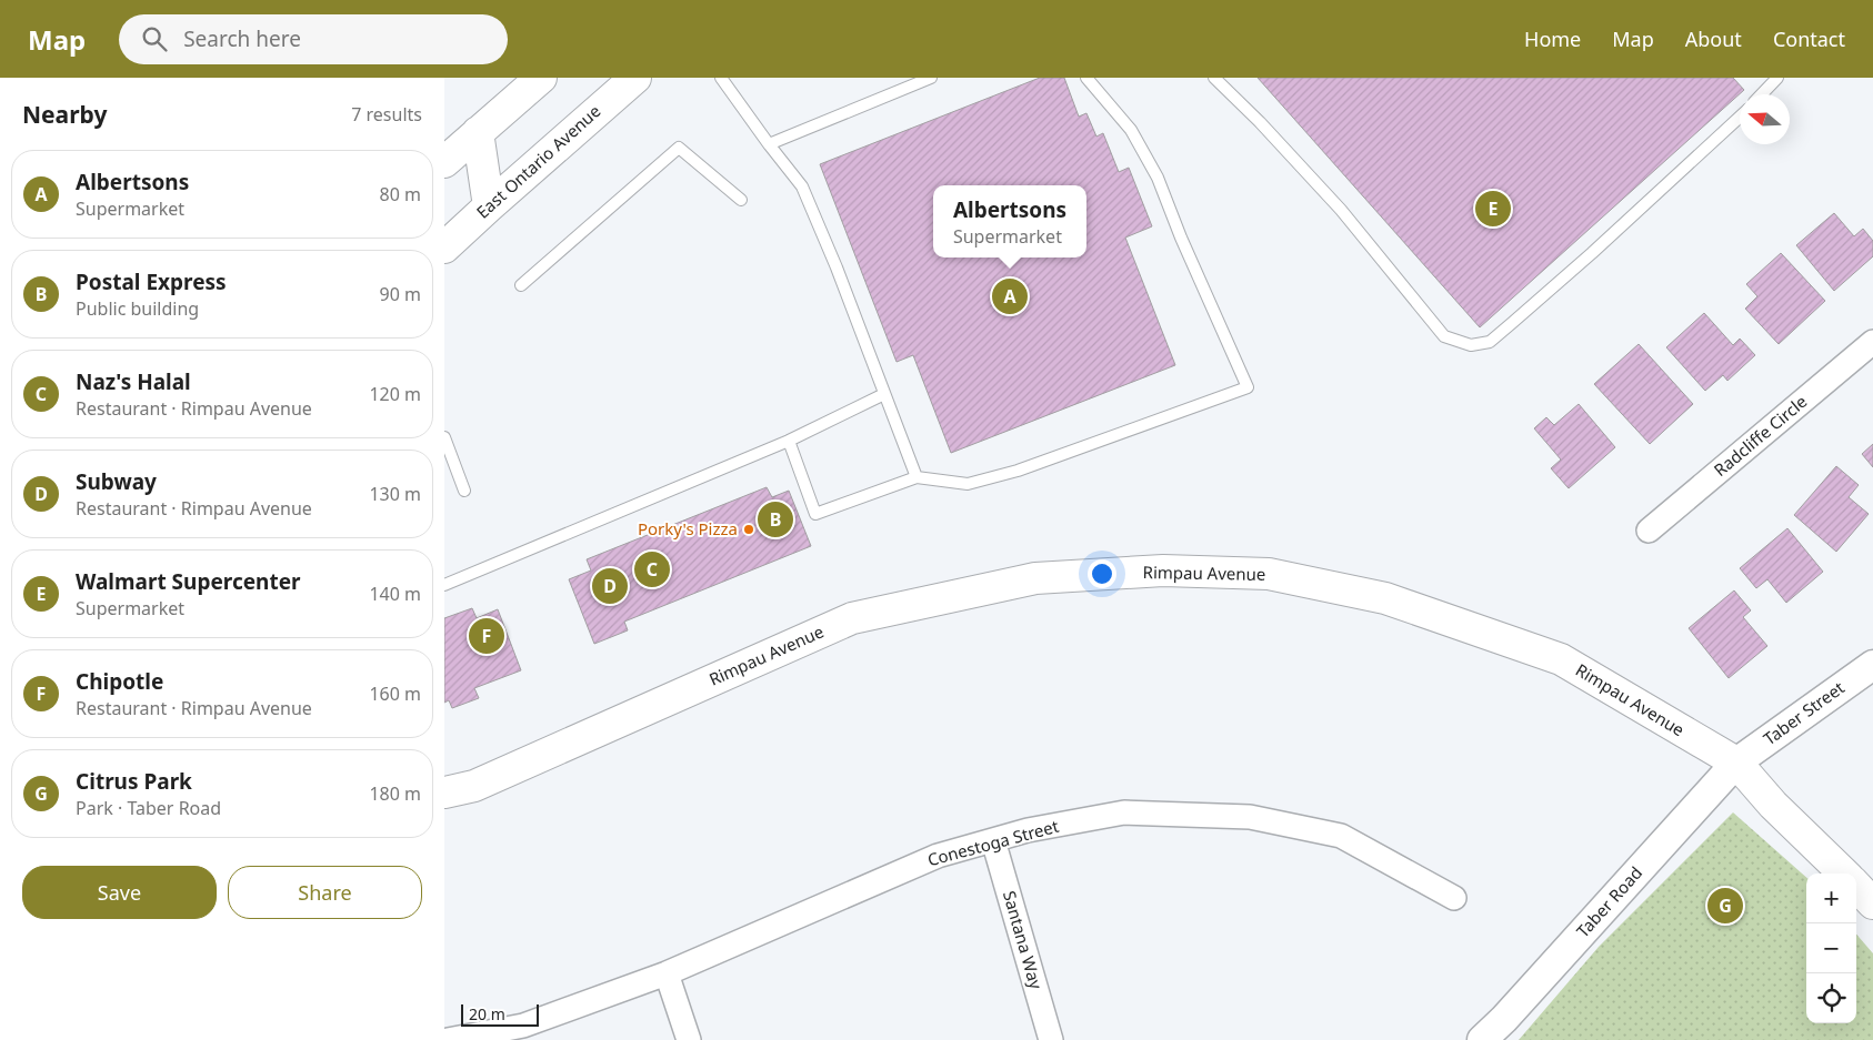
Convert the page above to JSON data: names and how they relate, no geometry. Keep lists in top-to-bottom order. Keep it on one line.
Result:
{"streets":{"main road":["East Ontario Avenue","Rimpau Avenue"],"street":["Radcliffe Circle","Taber Street","Conestoga Street","Taber Road","Santana Way"]},"crossings":[["Rimpau Avenue","Taber Street"],["Rimpau Avenue","Taber Road"],["Taber Street","Taber Road"],["Conestoga Street","Santana Way"]],"places":["Porky's Pizza"],"scale_bar":"20 m","north":"left","page":{"header":"Map","search":"Search here","nav":["Home","Map","About","Contact"],"heading":["Nearby","7 results"],"list":[{"mark":"A","name":"Albertsons","note":"Supermarket","value":"80 m"},{"mark":"B","name":"Postal Express","note":"Public building","value":"90 m"},{"mark":"C","name":"Naz's Halal","note":"Restaurant · Rimpau Avenue","value":"120 m"},{"mark":"D","name":"Subway","note":"Restaurant · Rimpau Avenue","value":"130 m"},{"mark":"E","name":"Walmart Supercenter","note":"Supermarket","value":"140 m"},{"mark":"F","name":"Chipotle","note":"Restaurant · Rimpau Avenue","value":"160 m"},{"mark":"G","name":"Citrus Park","note":"Park · Taber Road","value":"180 m"}],"popup":["Albertsons","Supermarket"],"pins":["E","A","B","C","D","F","G"],"buttons":["Save","Share"],"map_buttons":["+","−"],"scale":"20 m"}}
